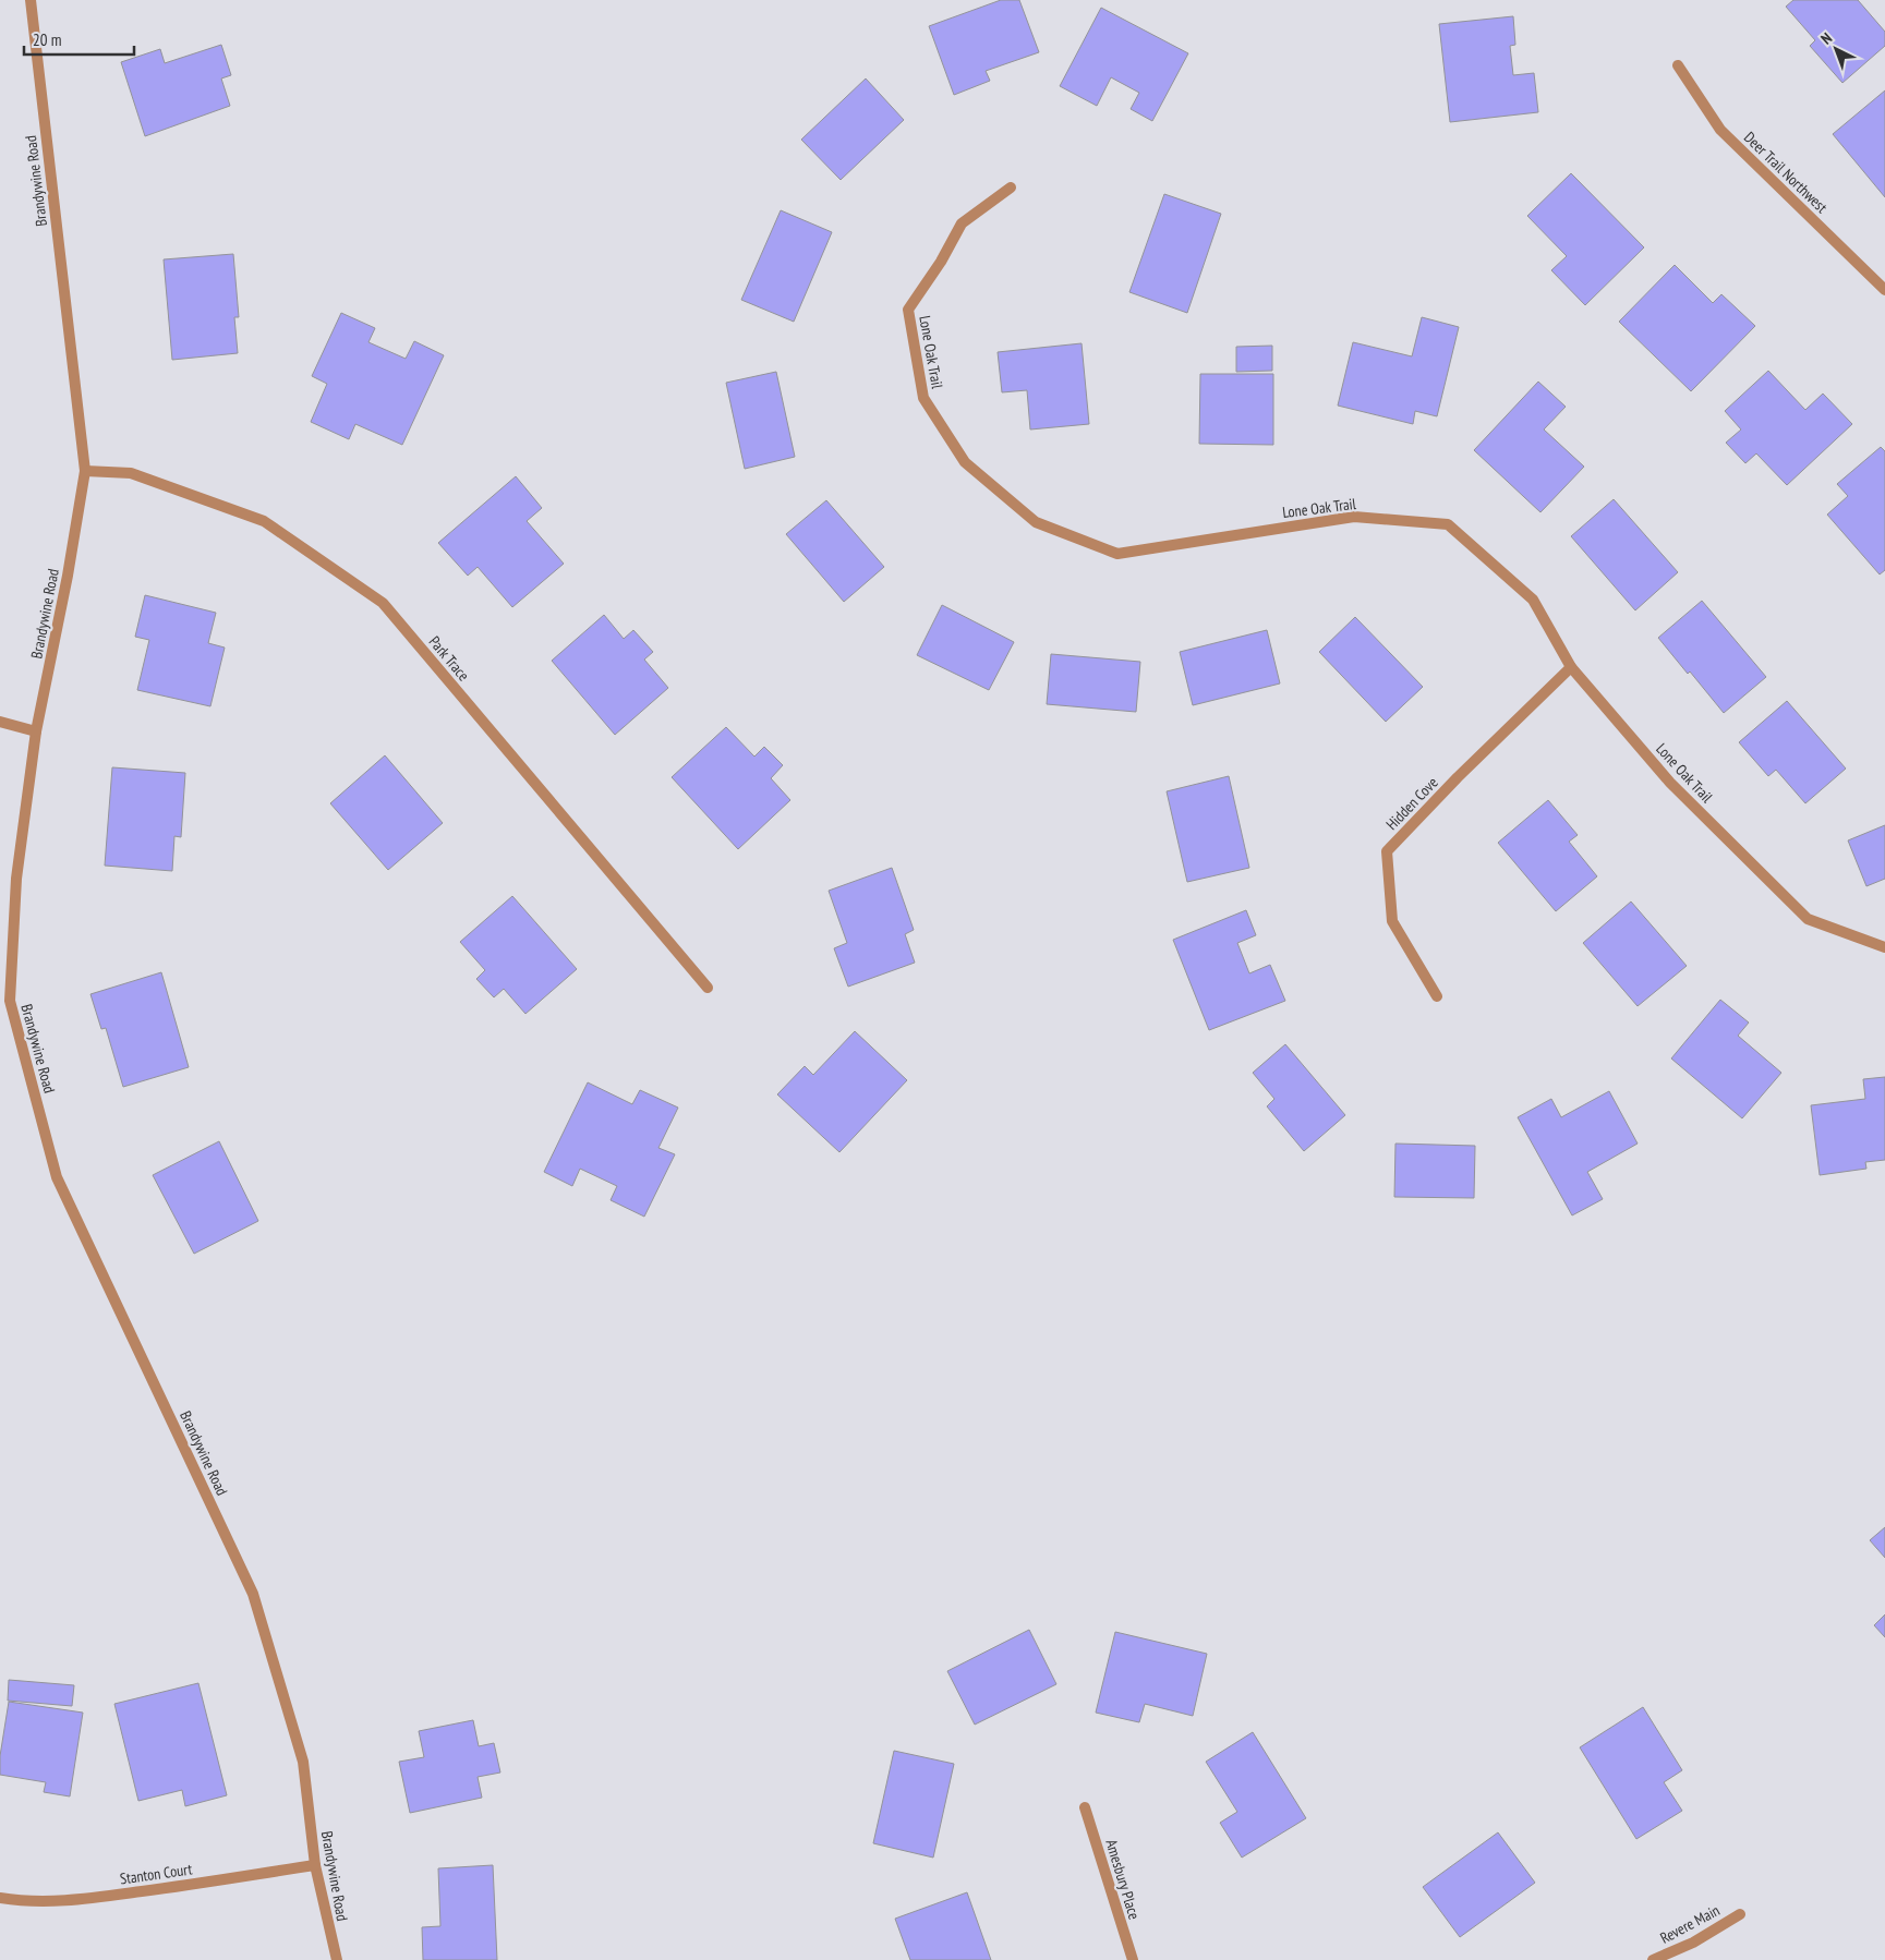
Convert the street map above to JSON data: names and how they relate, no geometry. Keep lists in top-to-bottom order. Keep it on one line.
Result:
{"streets":{"street":["Deer Trail Northwest","Brandywine Road","Lone Oak Trail","Park Trace","Hidden Cove","Stanton Court","Amesbury Place","Revere Main"]},"crossings":[["Brandywine Road","Park Trace"],["Brandywine Road","Stanton Court"],["Lone Oak Trail","Hidden Cove"]],"scale_bar":"20 m","north":"top left"}
